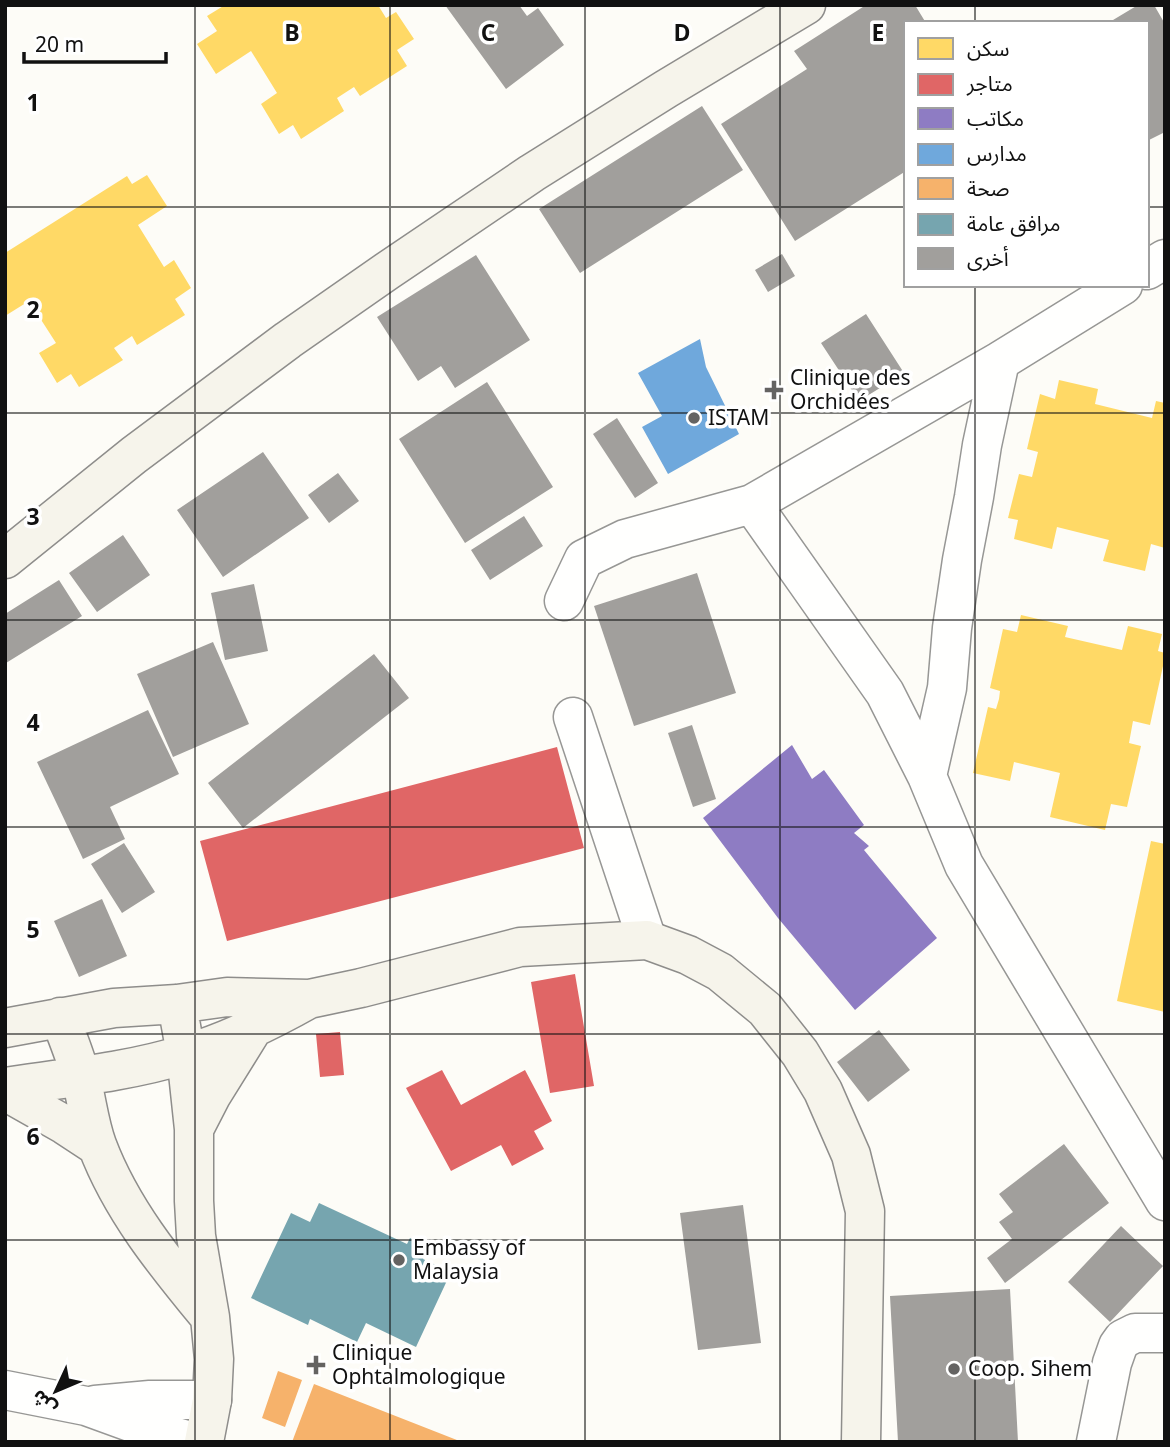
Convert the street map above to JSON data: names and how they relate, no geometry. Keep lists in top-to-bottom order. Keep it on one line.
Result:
{"places":{"health":["Clinique des Orchidées","Clinique Ophtalmologique"],"other":["ISTAM","Embassy of Malaysia","Coop. Sihem"]},"legend":["سكن","متاجر","مكاتب","مدارس","صحة","مرافق عامة","أخرى"],"scale_bar":"20 m","north":"bottom left","grid":{"columns":["B","C","D","E"],"rows":["1","2","3","4","5","6"]}}
